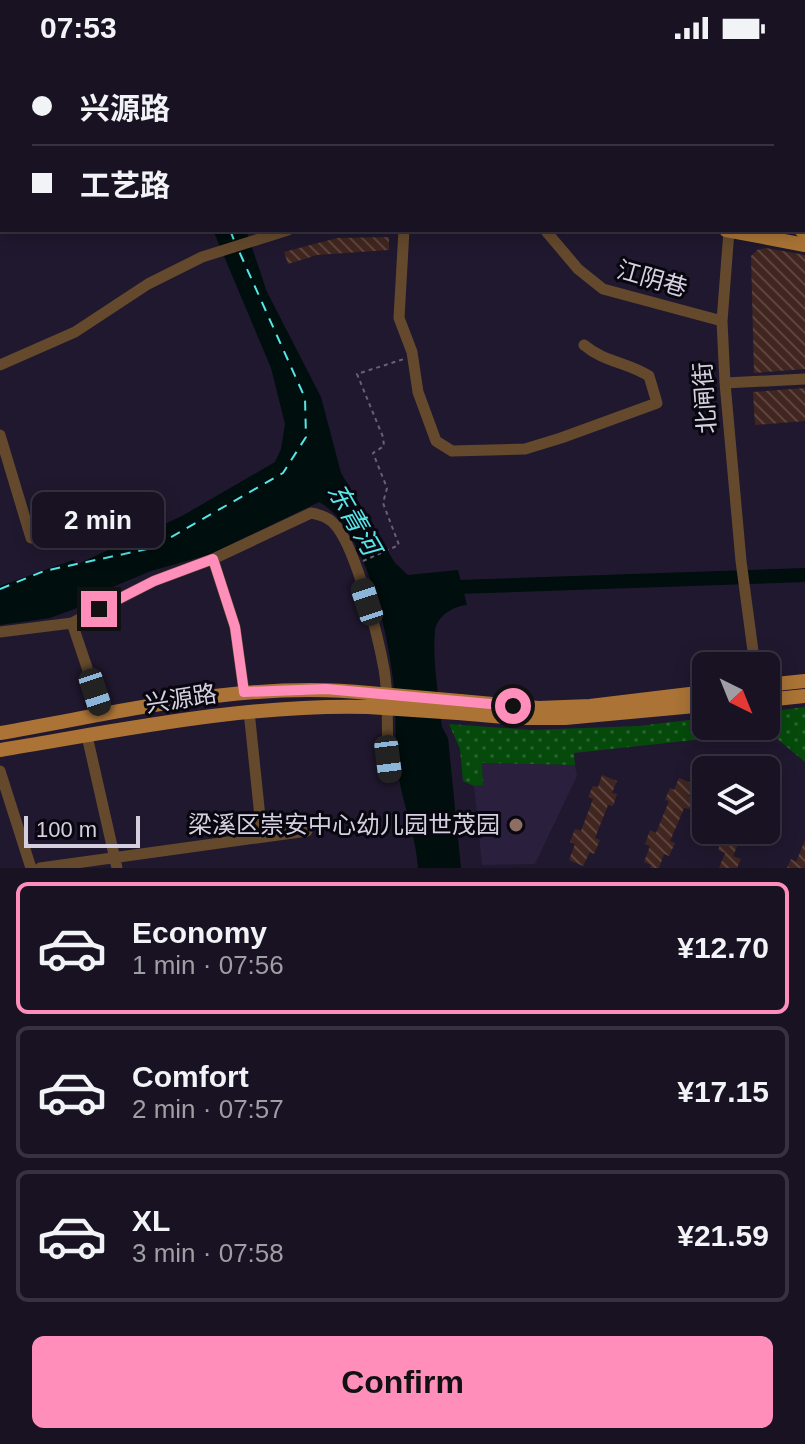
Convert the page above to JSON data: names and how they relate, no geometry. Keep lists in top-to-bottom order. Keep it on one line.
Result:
{"streets":{"main road":["兴源路"],"street":["江阴巷","北闸街"]},"crossings":[["江阴巷","北闸街"]],"water":["东青河"],"places":["梁溪区崇安中心幼儿园世茂园"],"scale_bar":"100 m","north":"bottom right","page":{"status":"07:53","banner":["兴源路","工艺路"],"bubble":"2 min","scale":"100 m","list":[{"name":"Economy","note":"1 min · 07:56","value":"¥12.70"},{"name":"Comfort","note":"2 min · 07:57","value":"¥17.15"},{"name":"XL","note":"3 min · 07:58","value":"¥21.59"}],"buttons":"Confirm"}}
